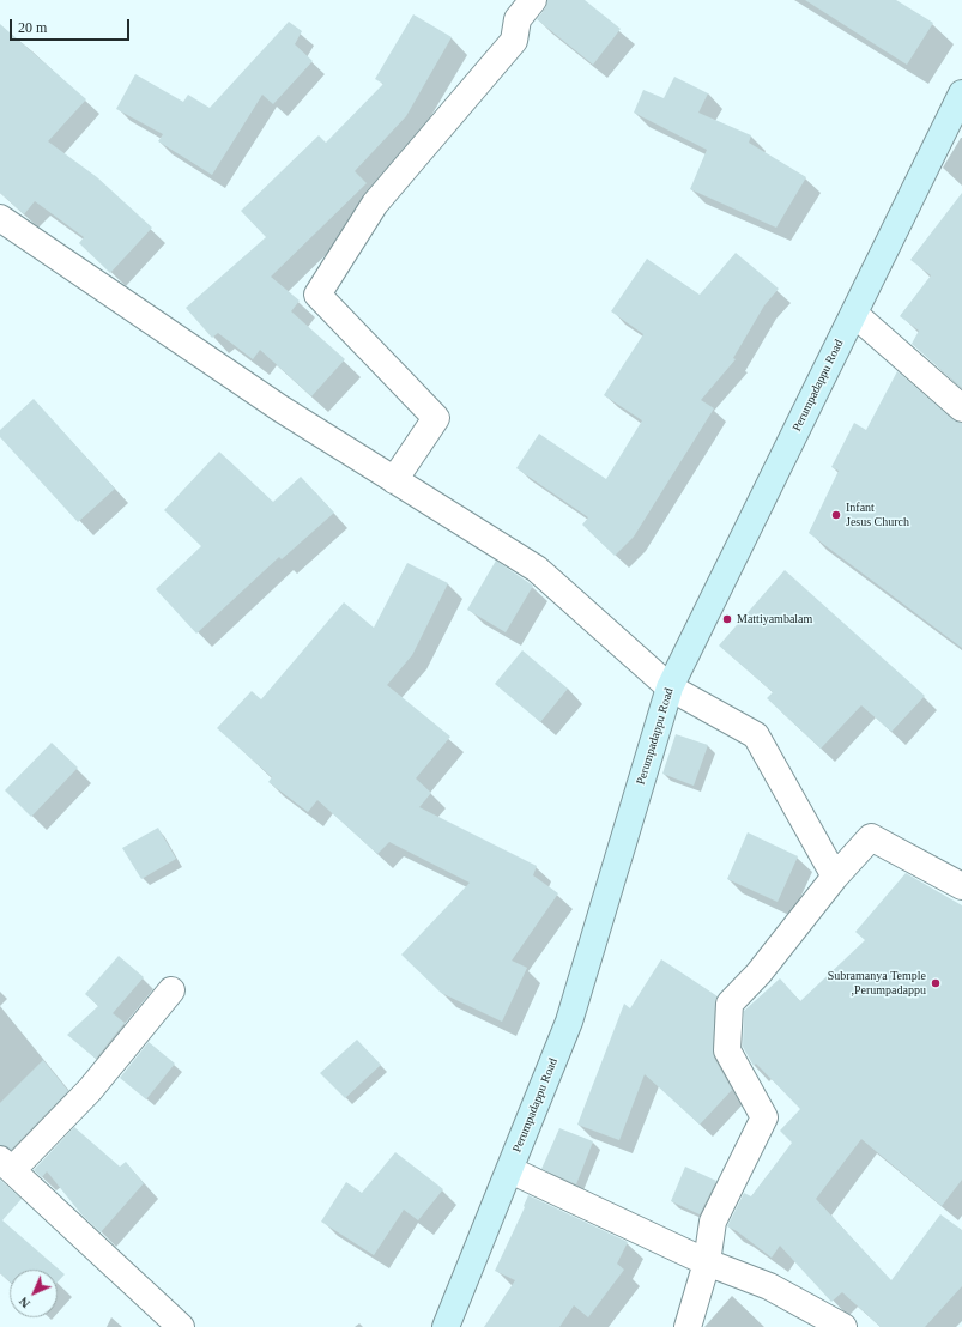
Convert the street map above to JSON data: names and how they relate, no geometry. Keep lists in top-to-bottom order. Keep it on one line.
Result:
{"streets":{"main road":["Perumpadappu Road"]},"places":["Infant Jesus Church","Mattiyambalam","Subramanya Temple ,Perumpadappu"],"scale_bar":"20 m","north":"bottom left"}
